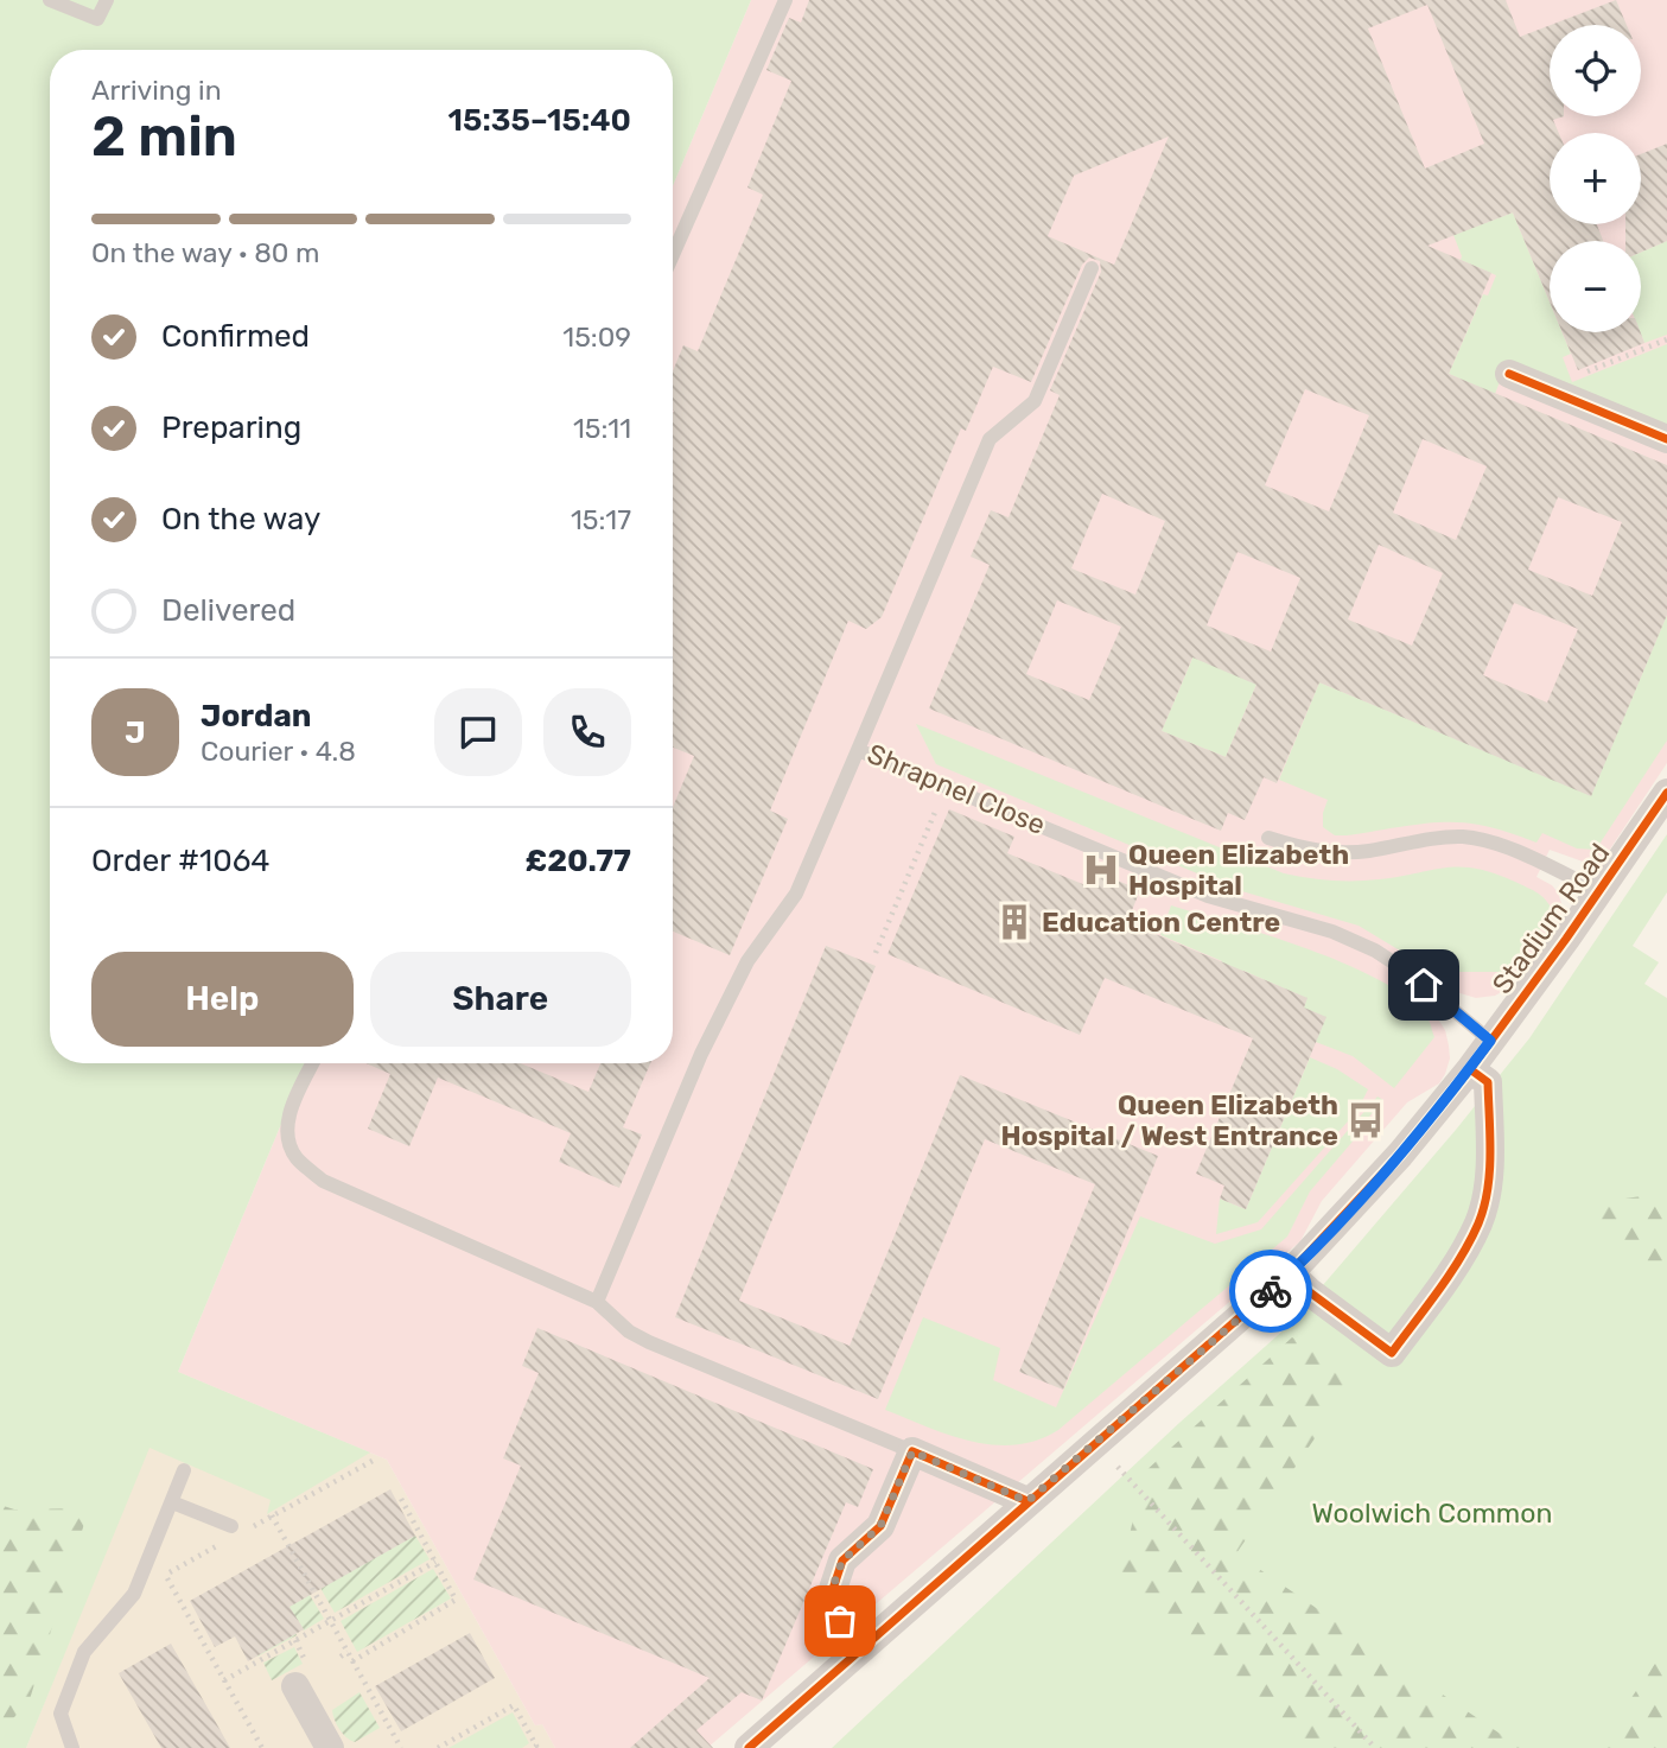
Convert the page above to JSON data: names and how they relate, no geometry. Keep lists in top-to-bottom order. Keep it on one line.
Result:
{"streets":{"street":["Stadium Road"],"lane":["Shrapnel Close"]},"crossings":[["Shrapnel Close","Stadium Road"]],"parks":["Woolwich Common"],"places":{"hospital":["Queen Elizabeth Hospital"],"building":["Education Centre"],"bus stop":["Queen Elizabeth Hospital / West Entrance"]},"page":{"map_buttons":["+","−"],"heading":["2 min","Arriving in","15:35–15:40"],"panel":["Jordan","Courier · 4.8","Order #1064","£20.77"],"bar":"On the way · 80 m","list":[["Confirmed","15:09"],["Preparing","15:11"],["On the way","15:17"],"Delivered"],"round":"J","buttons":["Help","Share"]}}
